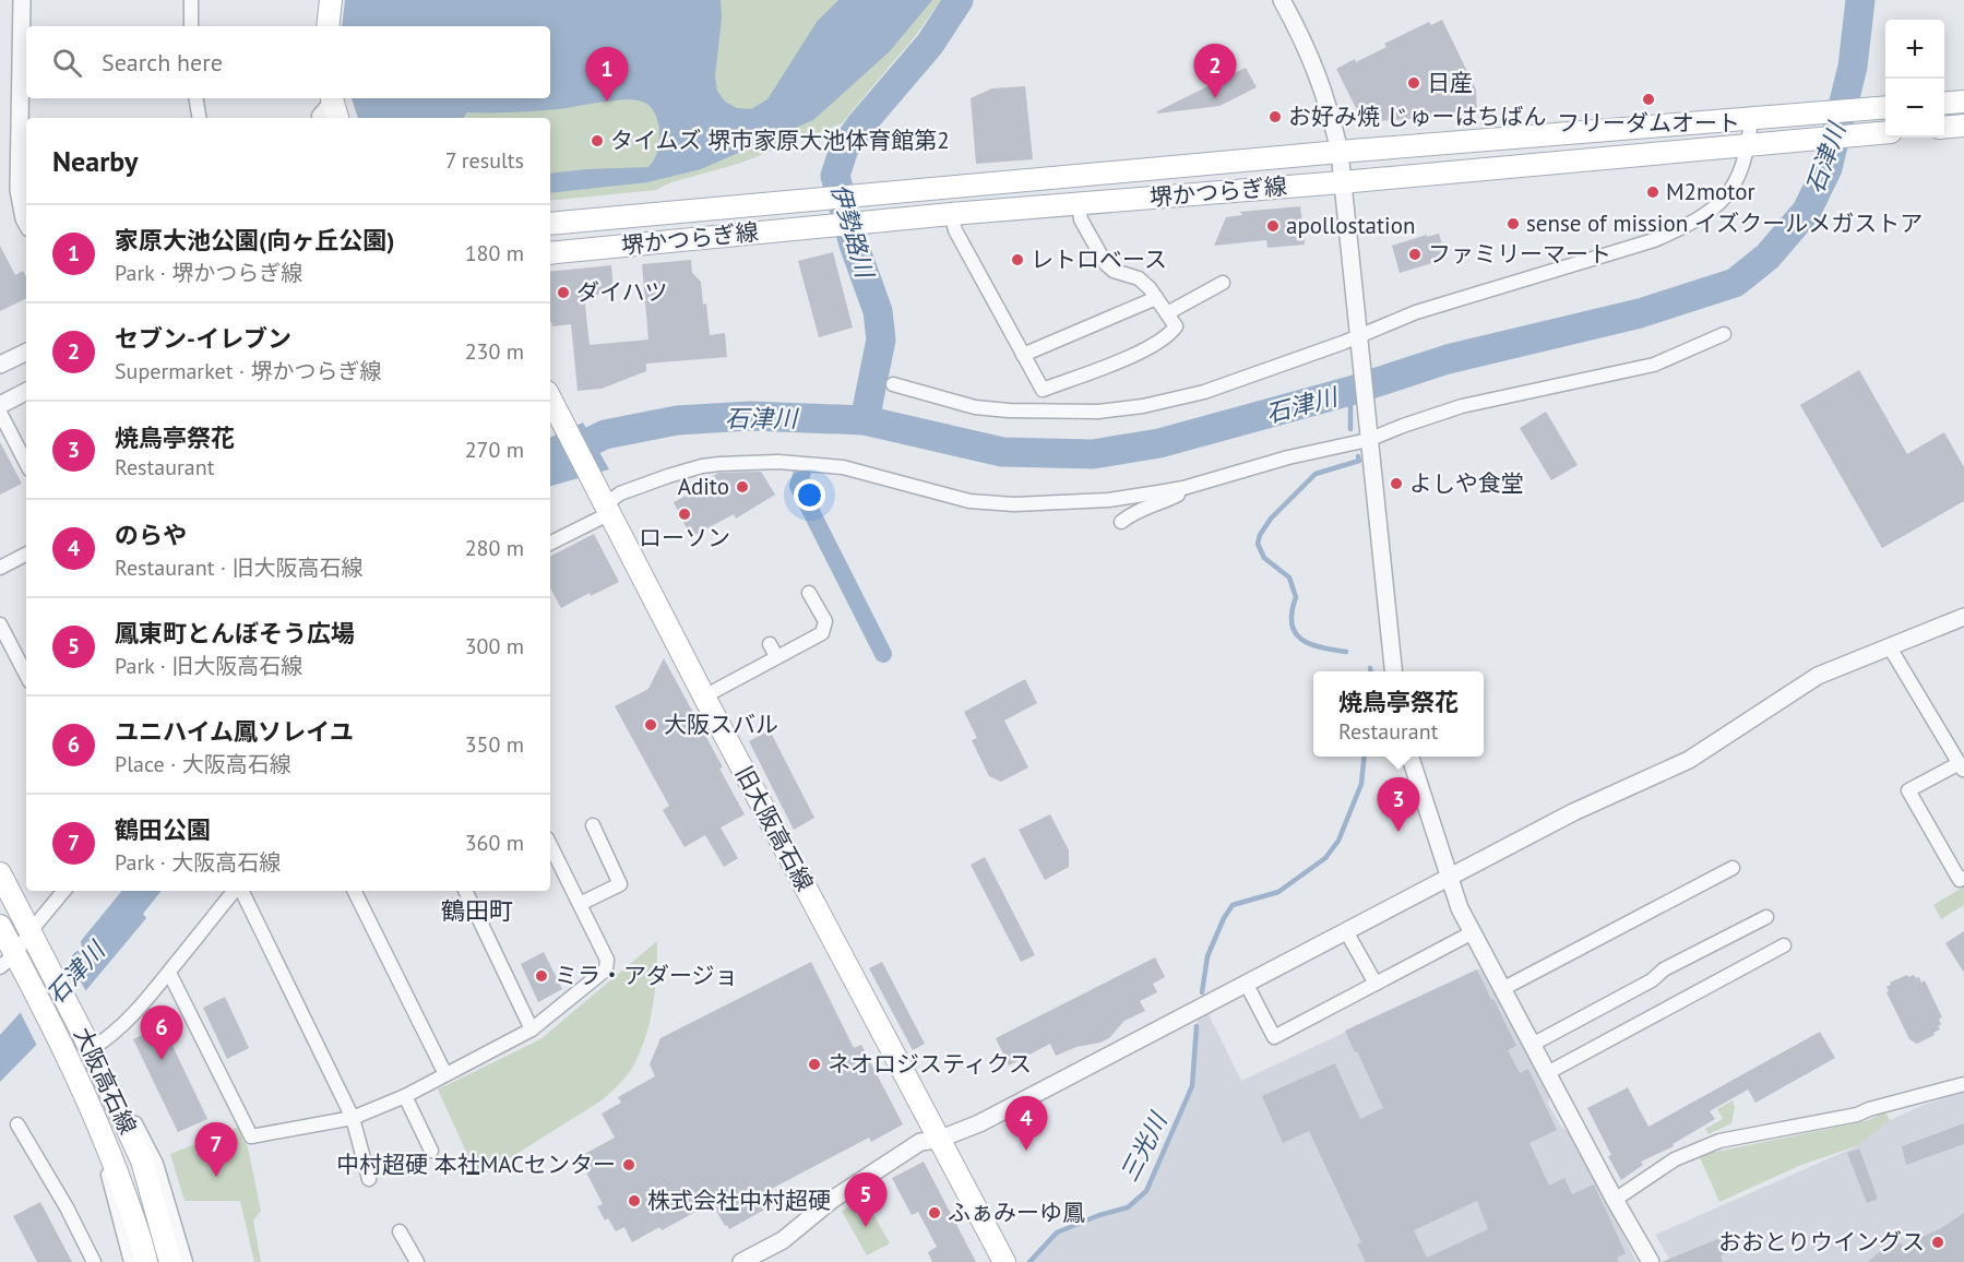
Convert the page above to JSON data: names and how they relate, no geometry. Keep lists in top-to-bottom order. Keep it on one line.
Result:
{"streets":{"main road":["堺かつらぎ線","旧大阪高石線","大阪高石線"]},"districts":["鶴田町"],"water":["石津川","伊勢路川","三光川"],"places":["日産","フリーダムオート","お好み焼 じゅーはちばん","タイムズ 堺市家原大池体育館第2","M2motor","sense of mission イズクールメガストア","apollostation","ファミリーマート","レトロベース","ダイハツ","よしや食堂","Adito","ローソン","大阪スバル","ミラ・アダージョ","ネオロジスティクス","中村超硬 本社MACセンター","株式会社中村超硬","ふぁみーゆ鳳","おおとりウイングス"],"page":{"map_buttons":["+","−"],"search":"Search here","pins":["2","1","3","6","4","7","5"],"heading":["Nearby","7 results"],"list":[{"mark":"1","name":"家原大池公園(向ヶ丘公園)","note":"Park · 堺かつらぎ線","value":"180 m"},{"mark":"2","name":"セブン-イレブン","note":"Supermarket · 堺かつらぎ線","value":"230 m"},{"mark":"3","name":"焼鳥亭祭花","note":"Restaurant","value":"270 m"},{"mark":"4","name":"のらや","note":"Restaurant · 旧大阪高石線","value":"280 m"},{"mark":"5","name":"鳳東町とんぼそう広場","note":"Park · 旧大阪高石線","value":"300 m"},{"mark":"6","name":"ユニハイム鳳ソレイユ","note":"Place · 大阪高石線","value":"350 m"},{"mark":"7","name":"鶴田公園","note":"Park · 大阪高石線","value":"360 m"}],"popup":["焼鳥亭祭花","Restaurant"]}}
